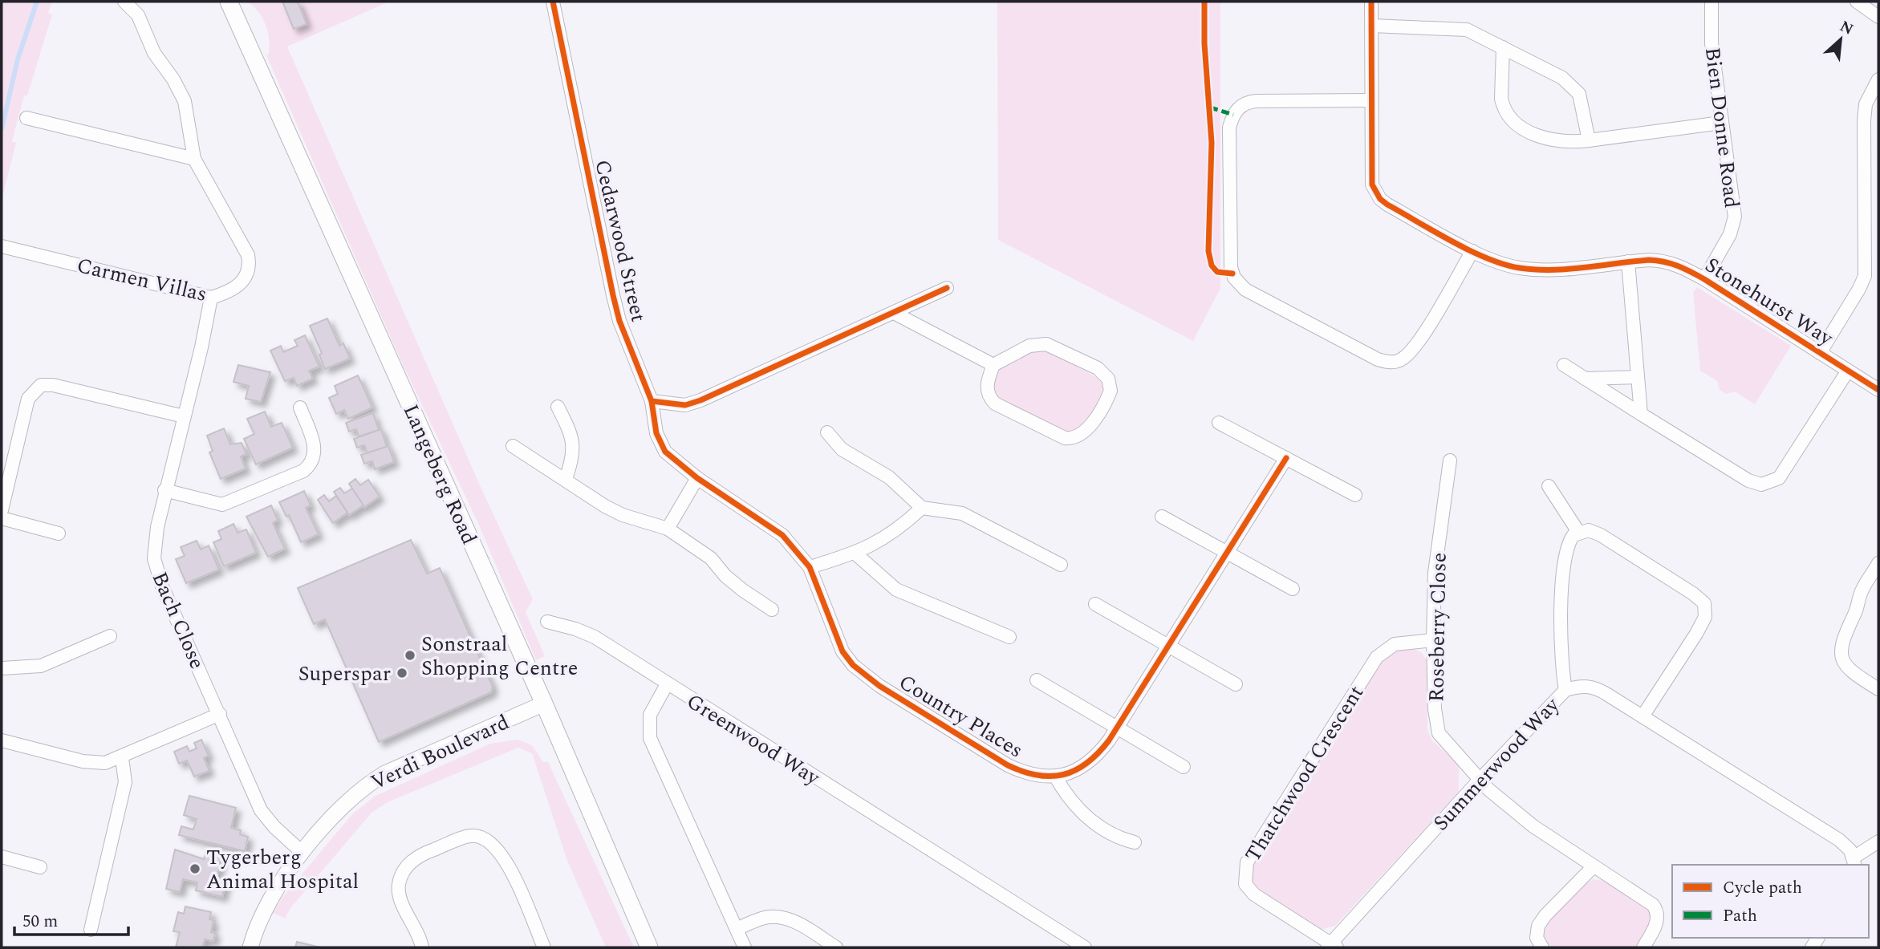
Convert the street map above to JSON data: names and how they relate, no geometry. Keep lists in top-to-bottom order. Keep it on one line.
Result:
{"streets":{"main road":["Langeberg Road"],"street":["Bien Donne Road","Cedarwood Street","Carmen Villas","Stonehurst Way","Bach Close","Roseberry Close","Country Places","Greenwood Way","Verdi Boulevard","Summerwood Way","Thatchwood Crescent"]},"crossings":[["Bien Donne Road","Stonehurst Way"],["Cedarwood Street","Country Places"],["Carmen Villas","Bach Close"],["Langeberg Road","Verdi Boulevard"],["Bach Close","Verdi Boulevard"],["Roseberry Close","Summerwood Way"],["Roseberry Close","Thatchwood Crescent"],["Summerwood Way","Thatchwood Crescent"]],"places":["Sonstraal Shopping Centre","Superspar","Tygerberg Animal Hospital"],"legend":["Cycle path","Path"],"scale_bar":"50 m","north":"top right"}
